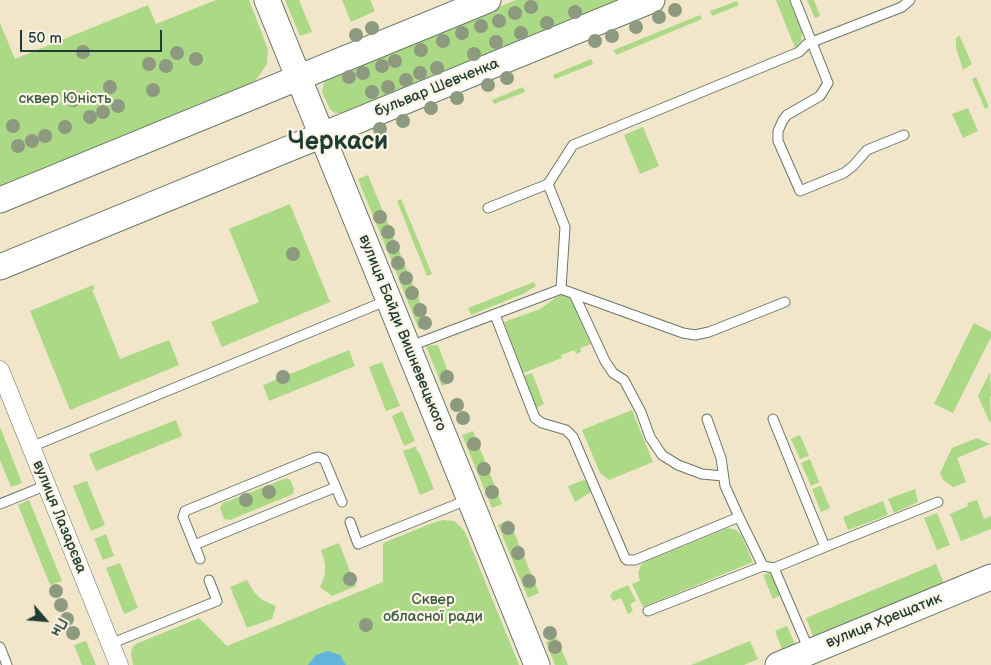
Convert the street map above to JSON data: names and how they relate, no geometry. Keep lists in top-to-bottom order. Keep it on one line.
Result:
{"streets":{"main road":["бульвар Шевченка","вулиця Байди Вишневецького","вулиця Хрещатик"],"street":["вулиця Лазарєва"]},"crossings":[["бульвар Шевченка","вулиця Байди Вишневецького"]],"districts":["Черкаси"],"parks":["сквер Юність","Сквер обласної ради"],"scale_bar":"50 m","north":"bottom right"}
